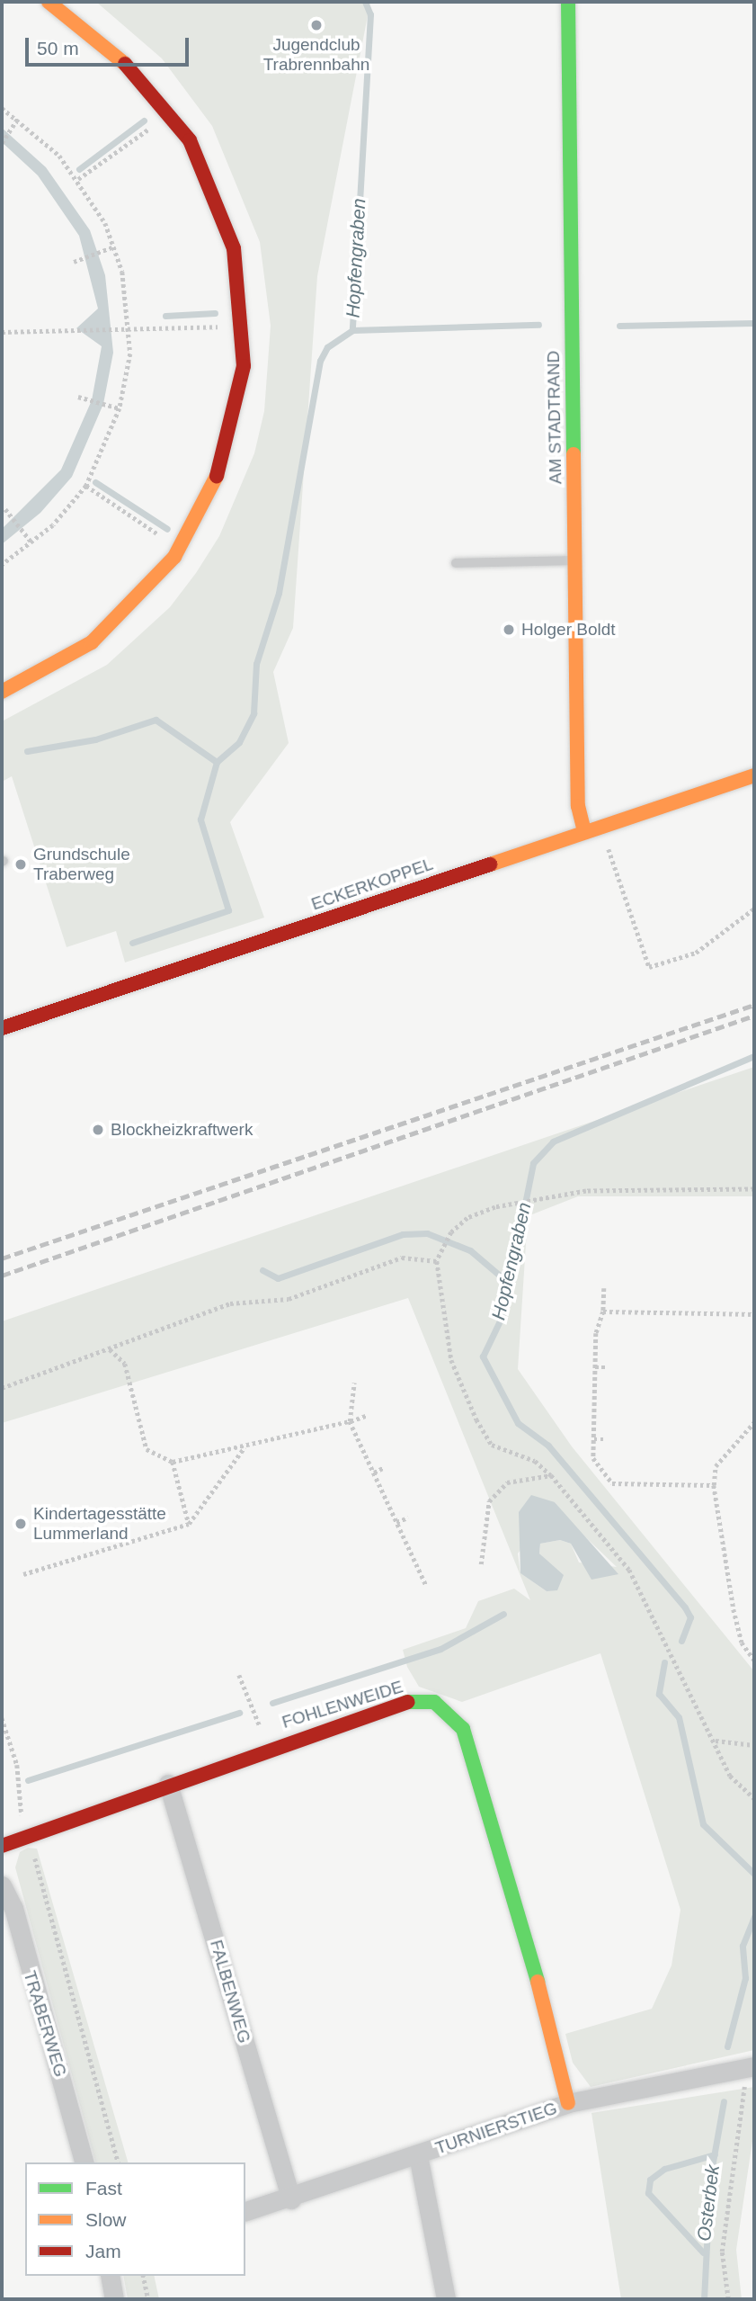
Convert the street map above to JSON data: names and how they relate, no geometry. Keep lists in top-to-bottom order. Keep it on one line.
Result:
{"streets":{"street":["AM STADTRAND","ECKERKOPPEL","FOHLENWEIDE","FALBENWEG","TRABERWEG","TURNIERSTIEG"]},"crossings":[["AM STADTRAND","ECKERKOPPEL"],["FOHLENWEIDE","FALBENWEG"],["FOHLENWEIDE","TURNIERSTIEG"],["FALBENWEG","TURNIERSTIEG"]],"water":["Hopfengraben","Osterbek"],"places":["Jugendclub Trabrennbahn","Holger Boldt","Grundschule Traberweg","Blockheizkraftwerk","Kindertagesstätte Lummerland"],"legend":["Fast","Slow","Jam"],"scale_bar":"50 m"}
